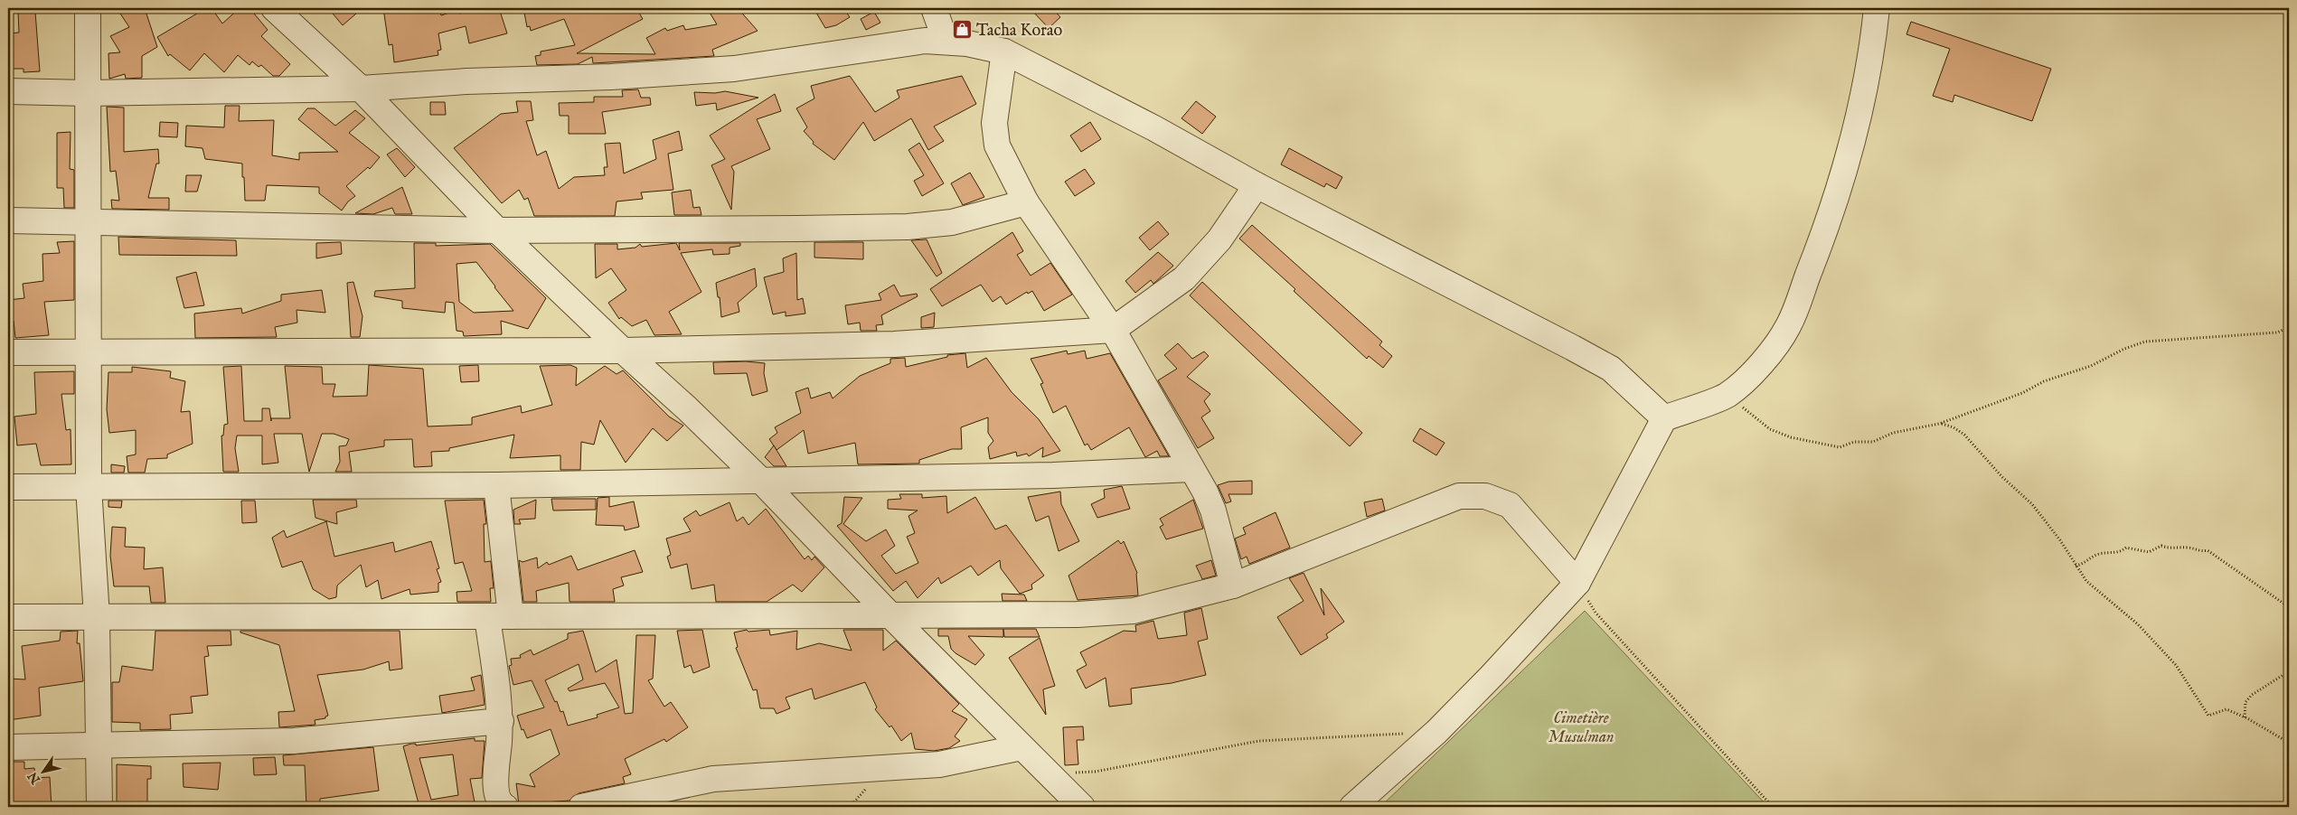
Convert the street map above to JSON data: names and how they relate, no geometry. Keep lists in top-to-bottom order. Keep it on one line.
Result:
{"parks":["Cimetière Musulman"],"places":{"shop":["Tacha Korao"]},"north":"bottom left"}
